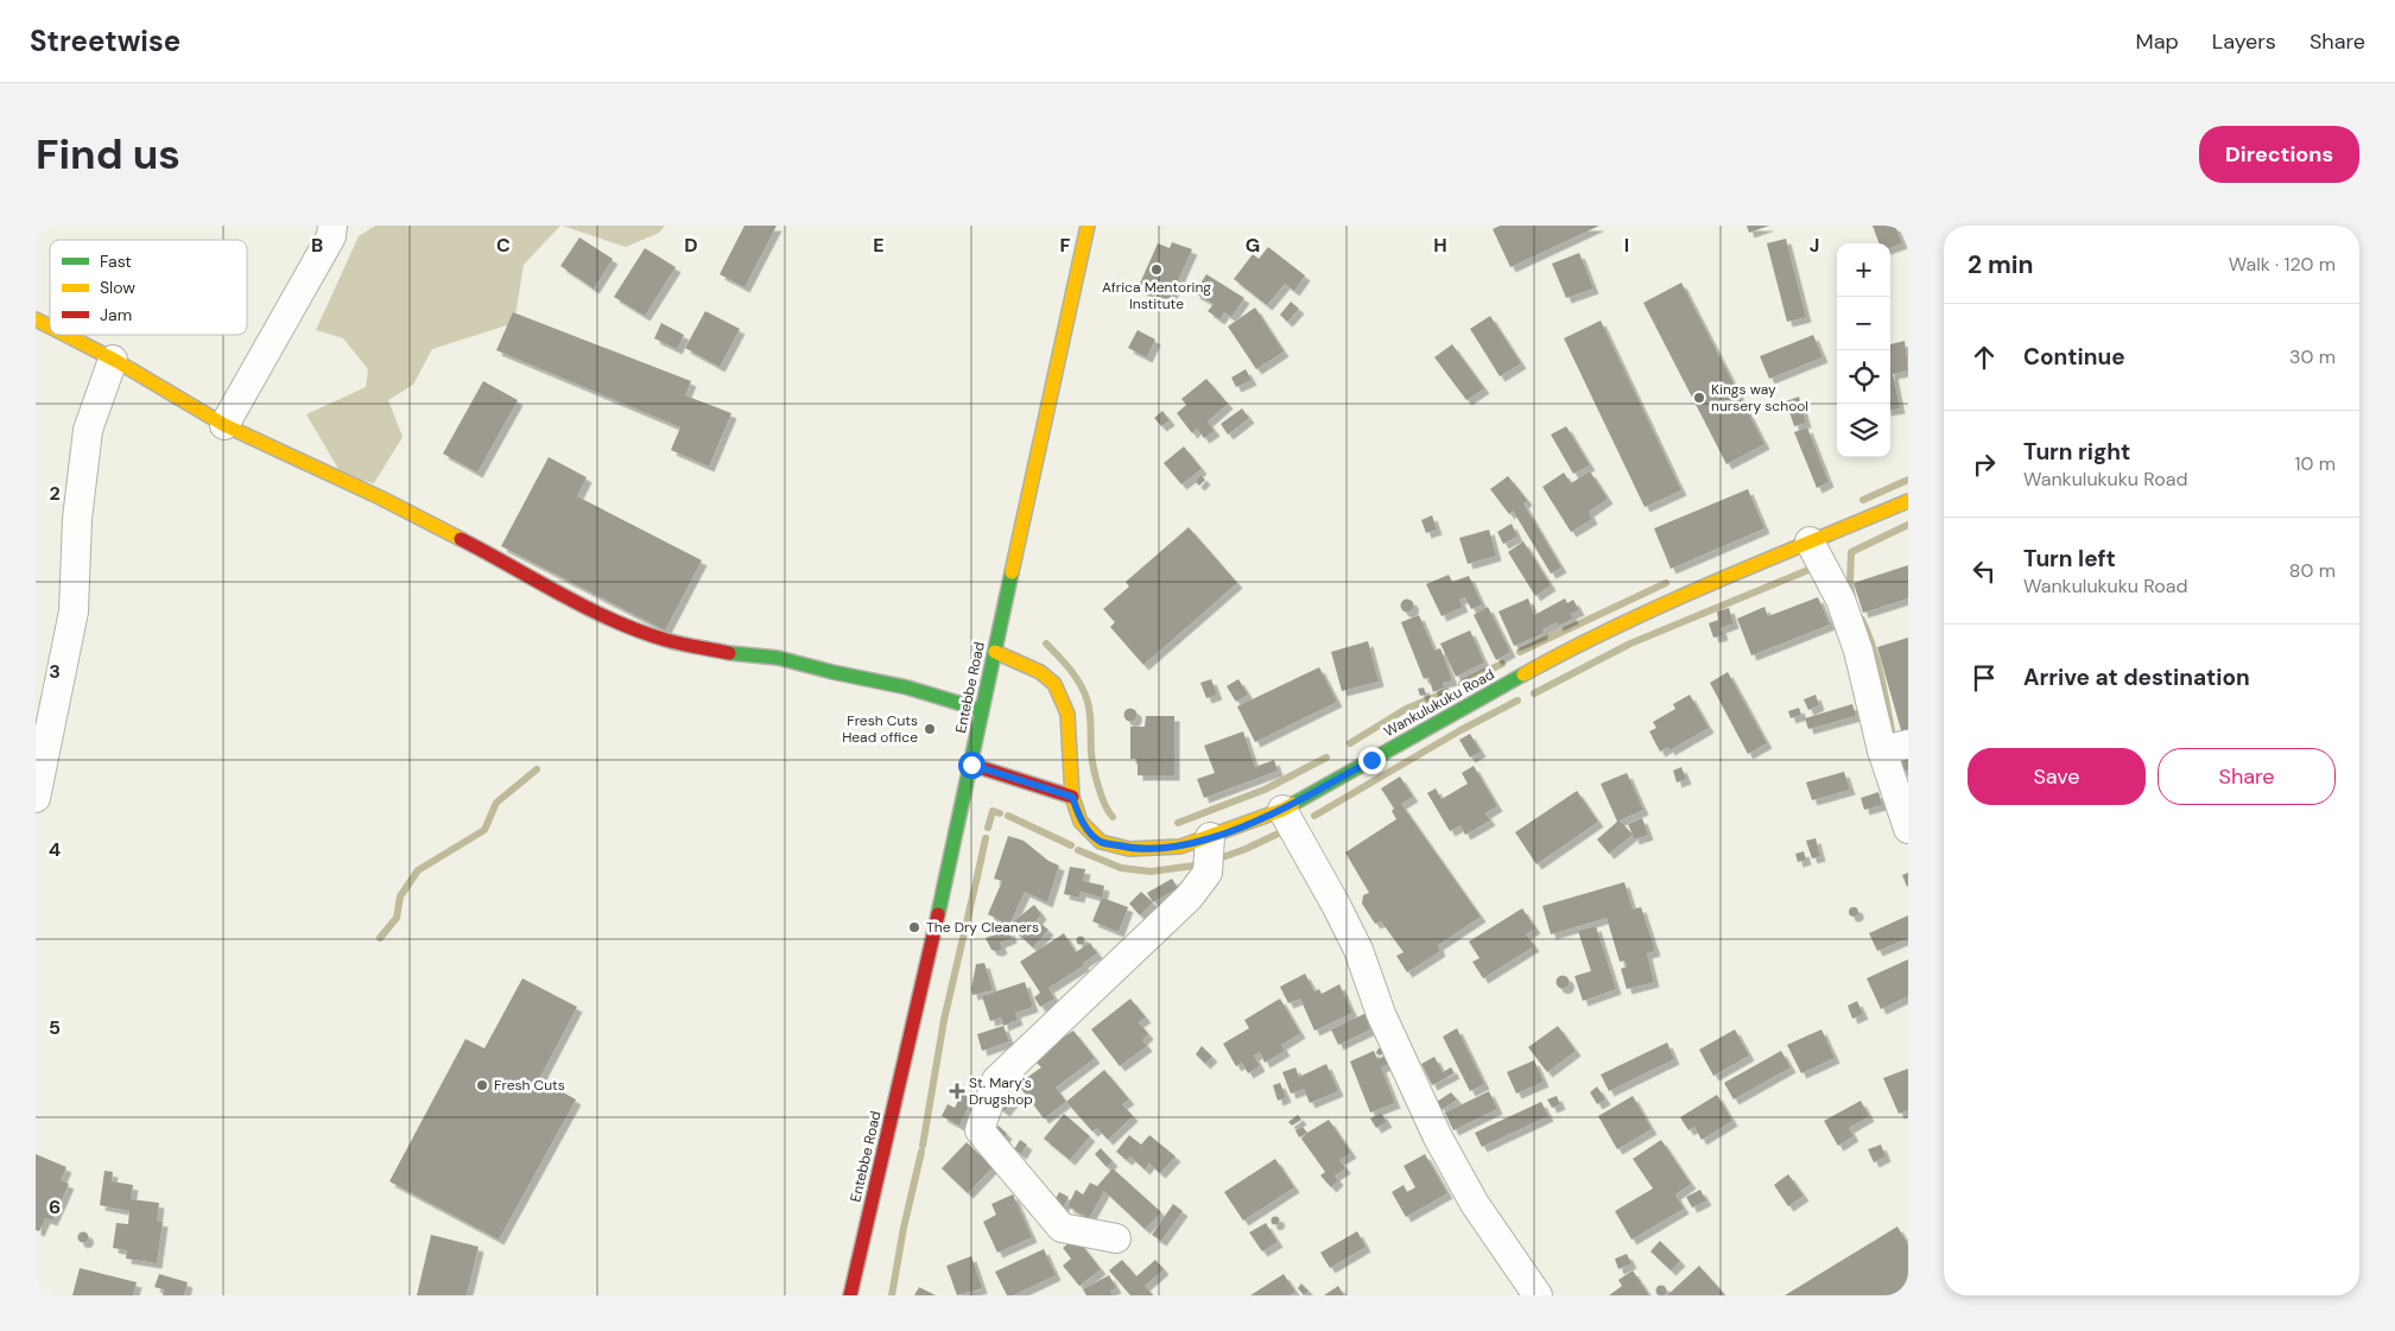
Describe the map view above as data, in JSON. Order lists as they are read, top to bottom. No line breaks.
{"streets":{"main road":["Entebbe Road","Wankulukuku Road"]},"crossings":[["Entebbe Road","Wankulukuku Road"]],"places":{"other":["Africa Mentoring Institute","Kings way nursery school","Fresh Cuts Head office","The Dry Cleaners","Fresh Cuts"],"health":["St. Mary's Drugshop"]},"legend":["Fast","Slow","Jam"],"page":{"header":"Streetwise","nav":["Map","Layers","Share"],"buttons":["Directions",["Save","Share"]],"title":"Find us","heading":["2 min","Walk · 120 m"],"map_buttons":["+","−"],"list":[["Continue","30 m"],["Turn right","Wankulukuku Road","10 m"],["Turn left","Wankulukuku Road","80 m"],"Arrive at destination"]},"grid":{"columns":["B","C","D","E","F","G","H","I","J"],"rows":["2","3","4","5","6"]}}
